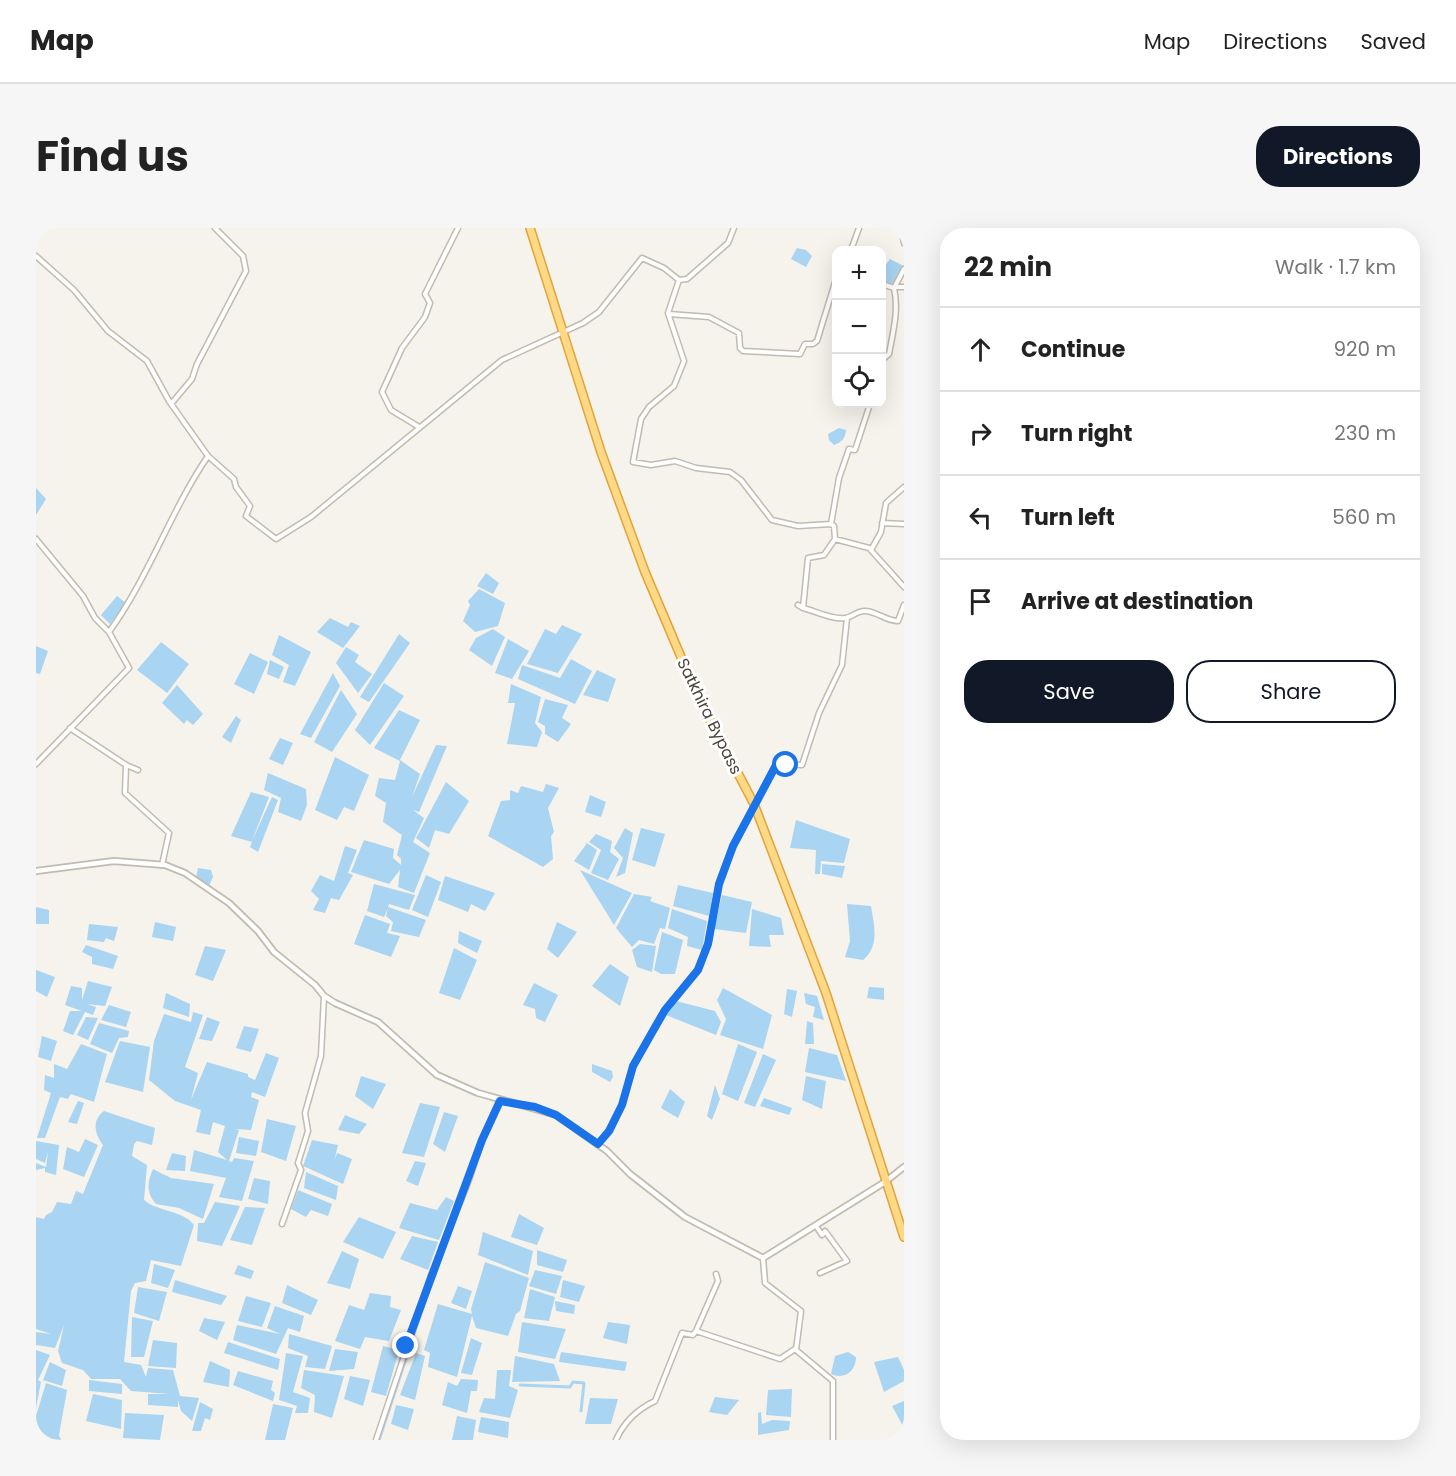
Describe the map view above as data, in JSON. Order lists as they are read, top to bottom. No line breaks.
{"streets":{"highway":["Satkhira Bypass"]},"page":{"header":"Map","nav":["Map","Directions","Saved"],"title":"Find us","buttons":["Directions",["Save","Share"]],"heading":["22 min","Walk · 1.7 km"],"map_buttons":["+","−"],"list":[["Continue","920 m"],["Turn right","230 m"],["Turn left","560 m"],"Arrive at destination"]}}
